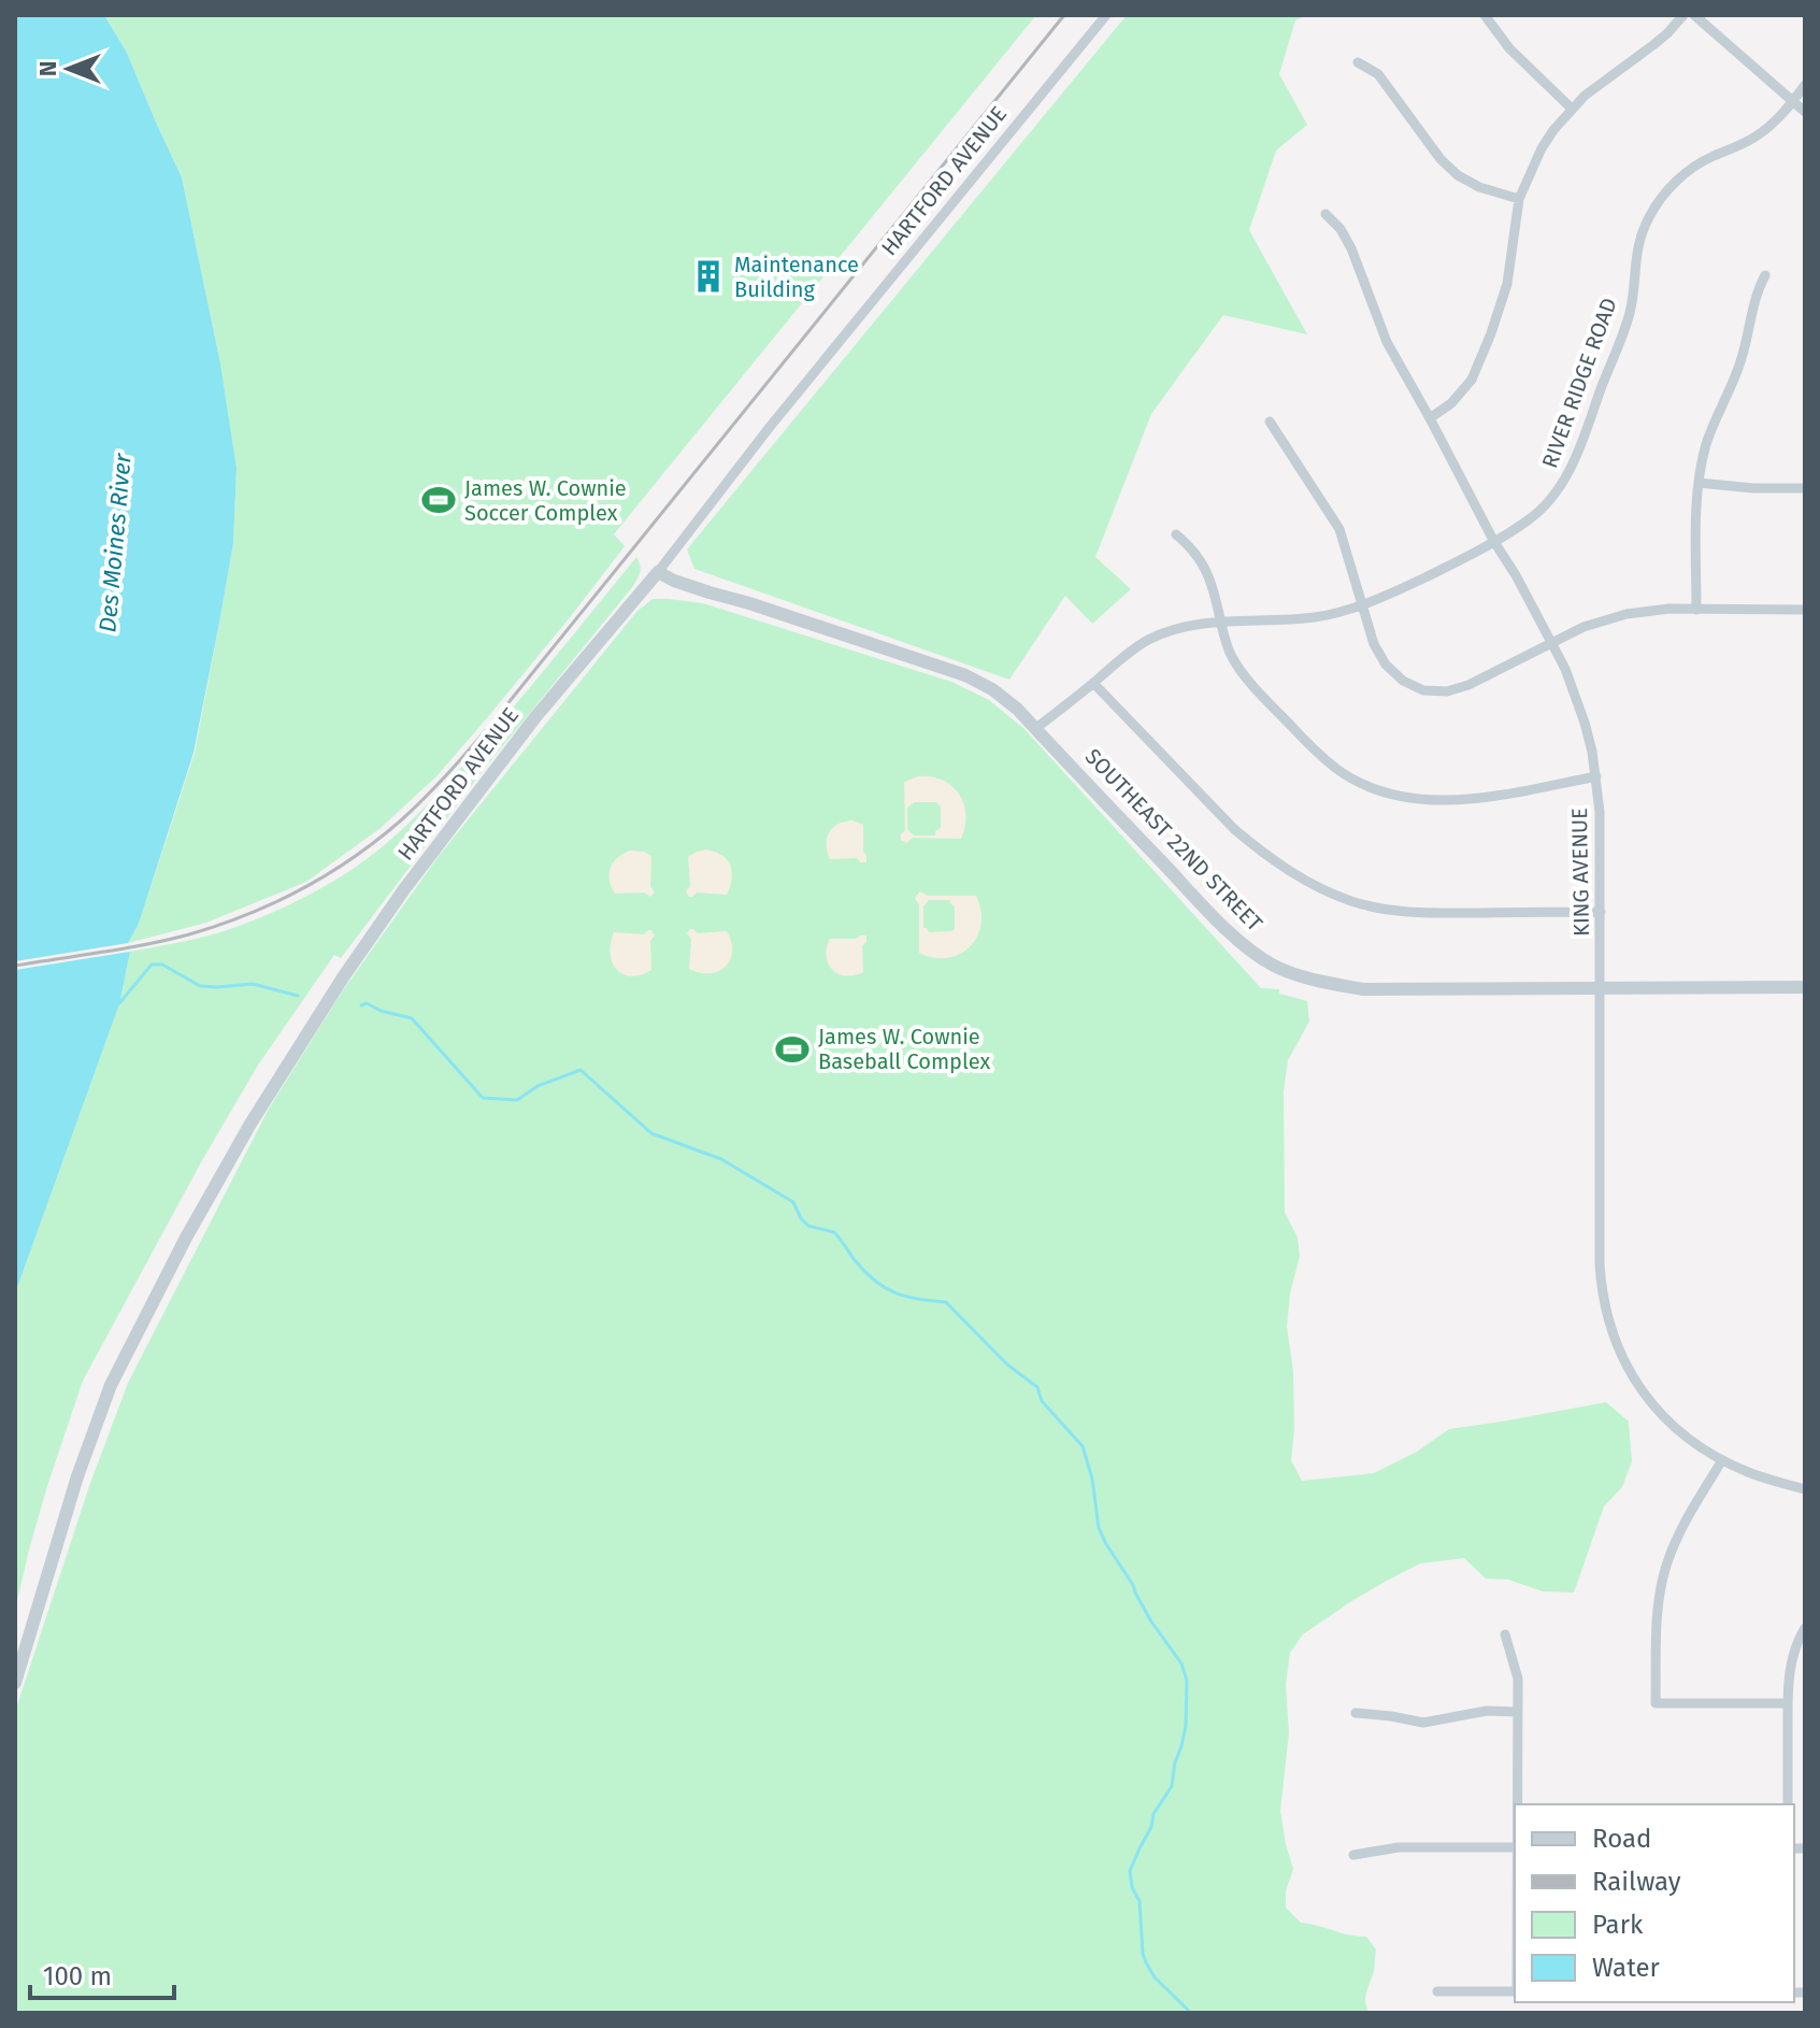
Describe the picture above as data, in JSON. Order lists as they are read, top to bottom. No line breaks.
{"streets":{"street":["HARTFORD AVENUE","RIVER RIDGE ROAD","SOUTHEAST 22ND STREET","KING AVENUE"]},"crossings":[["HARTFORD AVENUE","SOUTHEAST 22ND STREET"],["RIVER RIDGE ROAD","SOUTHEAST 22ND STREET"],["RIVER RIDGE ROAD","KING AVENUE"],["SOUTHEAST 22ND STREET","KING AVENUE"]],"water":["Des Moines River"],"places":{"building":["Maintenance Building"],"sports":["James W. Cownie Soccer Complex","James W. Cownie Baseball Complex"]},"legend":["Road","Railway","Park","Water"],"scale_bar":"100 m","north":"left"}
